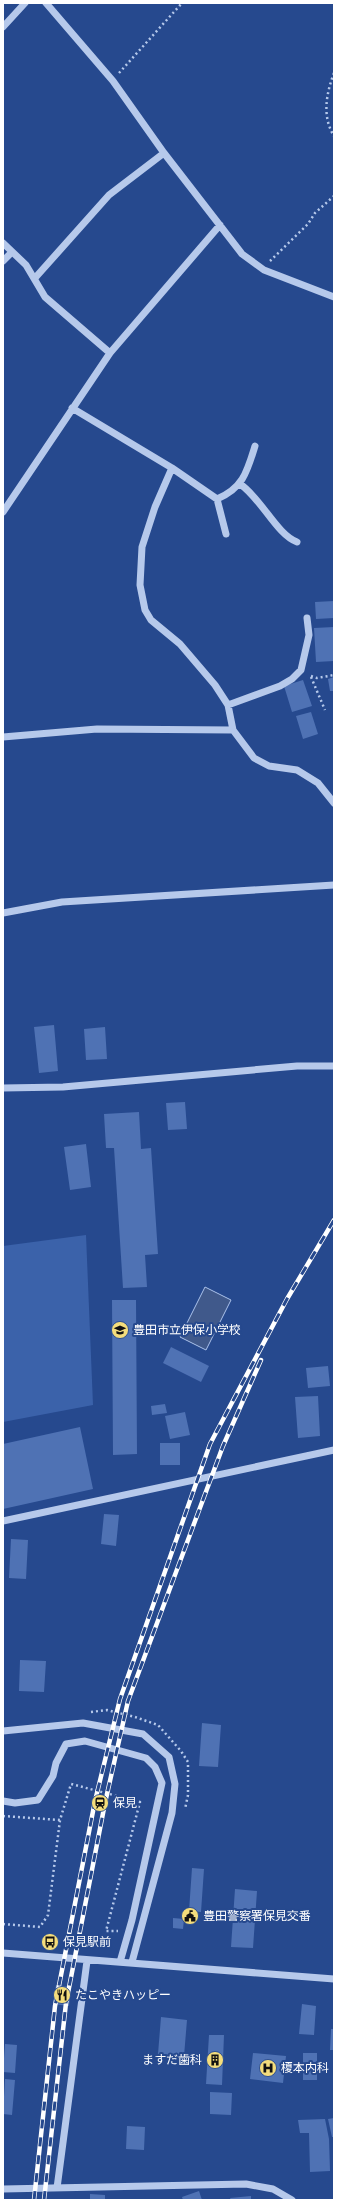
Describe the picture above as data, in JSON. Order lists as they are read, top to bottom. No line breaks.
{"places":{"school or university":["豊田市立伊保小学校"],"station":["保見"],"public building":["豊田警察署保見交番"],"bus stop":["保見駅前"],"restaurant":["たこやきハッピー"],"building":["ますだ歯科"],"hospital":["榎本内科"]}}
